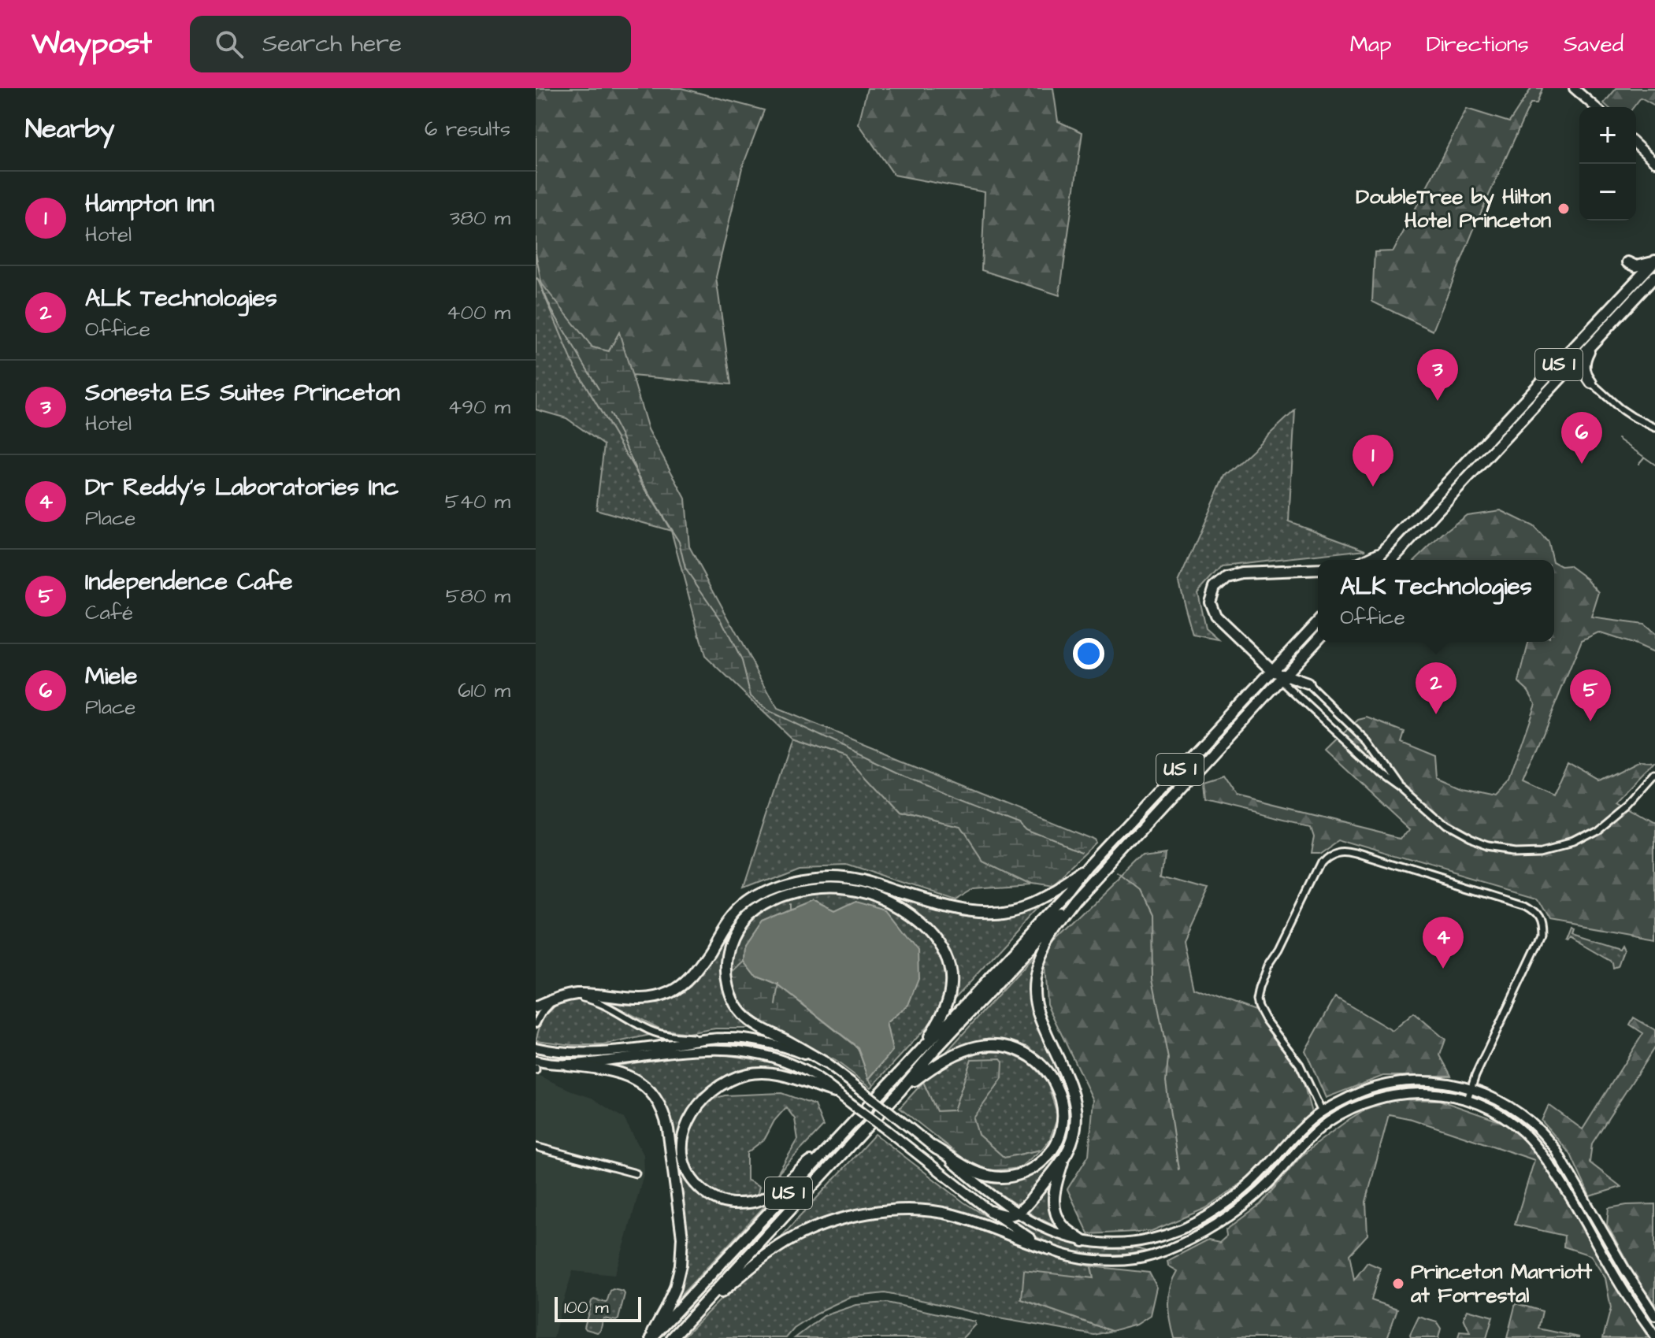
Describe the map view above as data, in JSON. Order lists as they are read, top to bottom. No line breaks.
{"streets":{"highway":["US 1"]},"places":["DoubleTree by Hilton Hotel Princeton","Princeton Marriott at Forrestal"],"scale_bar":"100 m","page":{"header":"Waypost","search":"Search here","nav":["Map","Directions","Saved"],"heading":["Nearby","6 results"],"map_buttons":["+","−"],"list":[{"mark":"1","name":"Hampton Inn","note":"Hotel","value":"380 m"},{"mark":"2","name":"ALK Technologies","note":"Office","value":"400 m"},{"mark":"3","name":"Sonesta ES Suites Princeton","note":"Hotel","value":"490 m"},{"mark":"4","name":"Dr Reddy's Laboratories Inc","note":"Place","value":"540 m"},{"mark":"5","name":"Independence Cafe","note":"Café","value":"580 m"},{"mark":"6","name":"Miele","note":"Place","value":"610 m"}],"pins":["3","6","1","2","5","4"],"popup":["ALK Technologies","Office"],"scale":"100 m"}}
